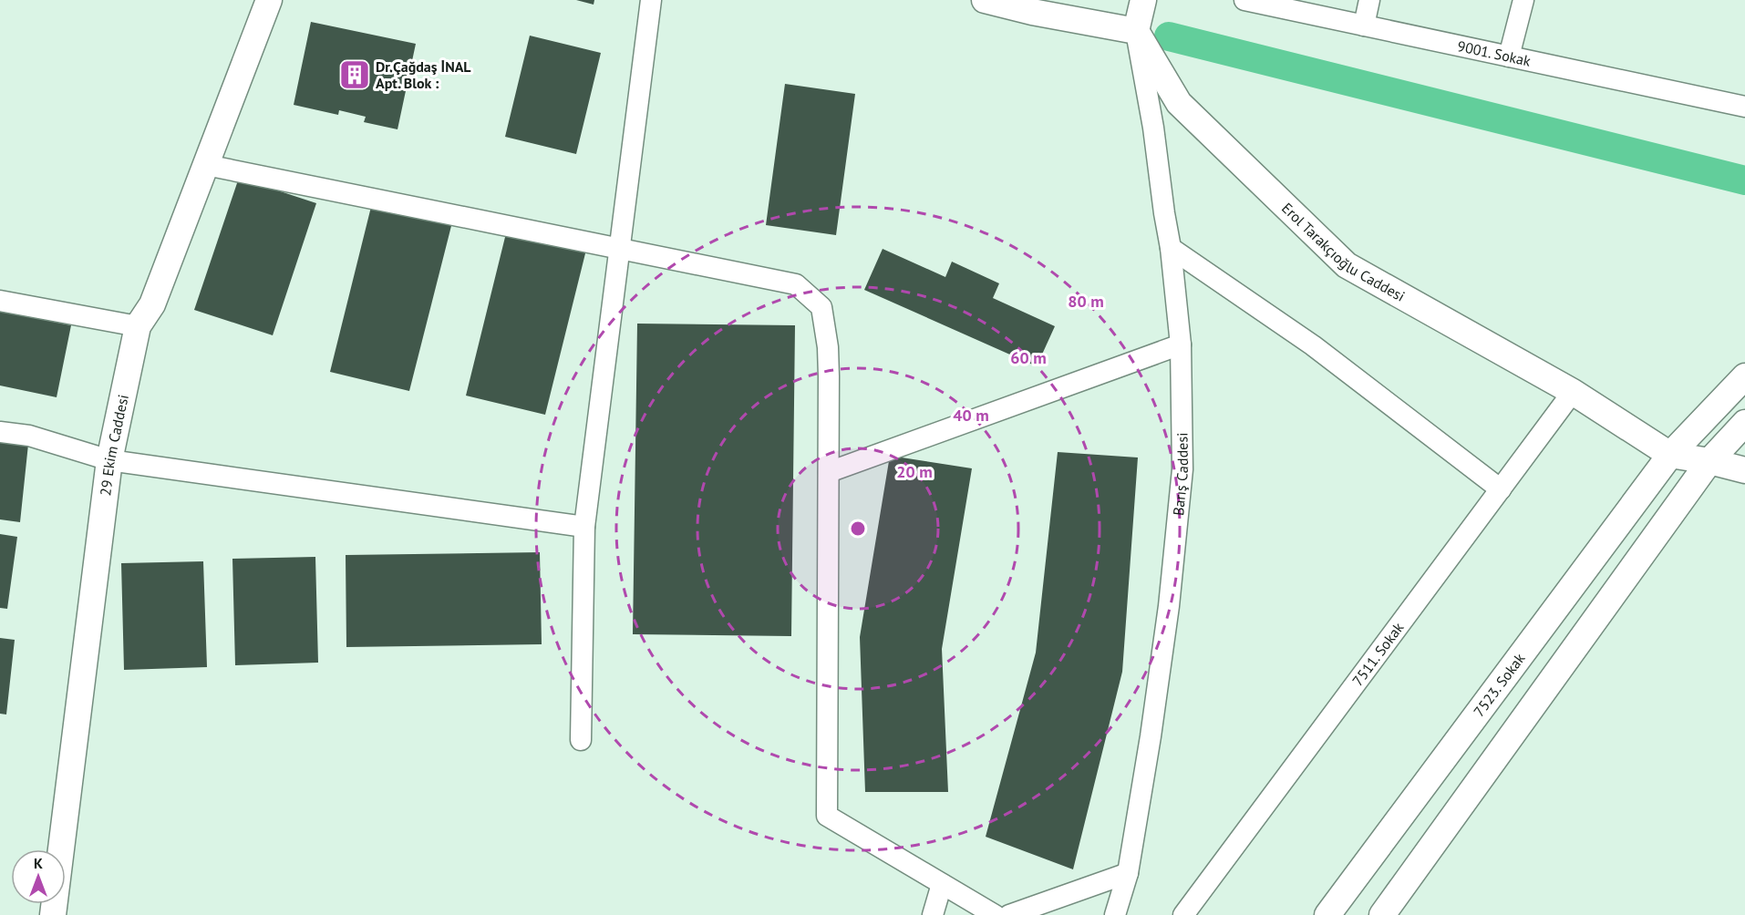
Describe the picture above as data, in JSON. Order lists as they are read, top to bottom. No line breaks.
{"streets":{"street":["9001. Sokak","Erol Tarakçıoğlu Caddesi","29 Ekim Caddesi","Barış Caddesi","7511. Sokak","7523. Sokak"]},"crossings":[["Erol Tarakçıoğlu Caddesi","Barış Caddesi"],["Erol Tarakçıoğlu Caddesi","7511. Sokak"],["Erol Tarakçıoğlu Caddesi","7523. Sokak"]],"places":{"building":["Dr.Çağdaş İNAL Apt. Blok :"]},"north":"top","rings":["80 m","60 m","40 m","20 m"]}
